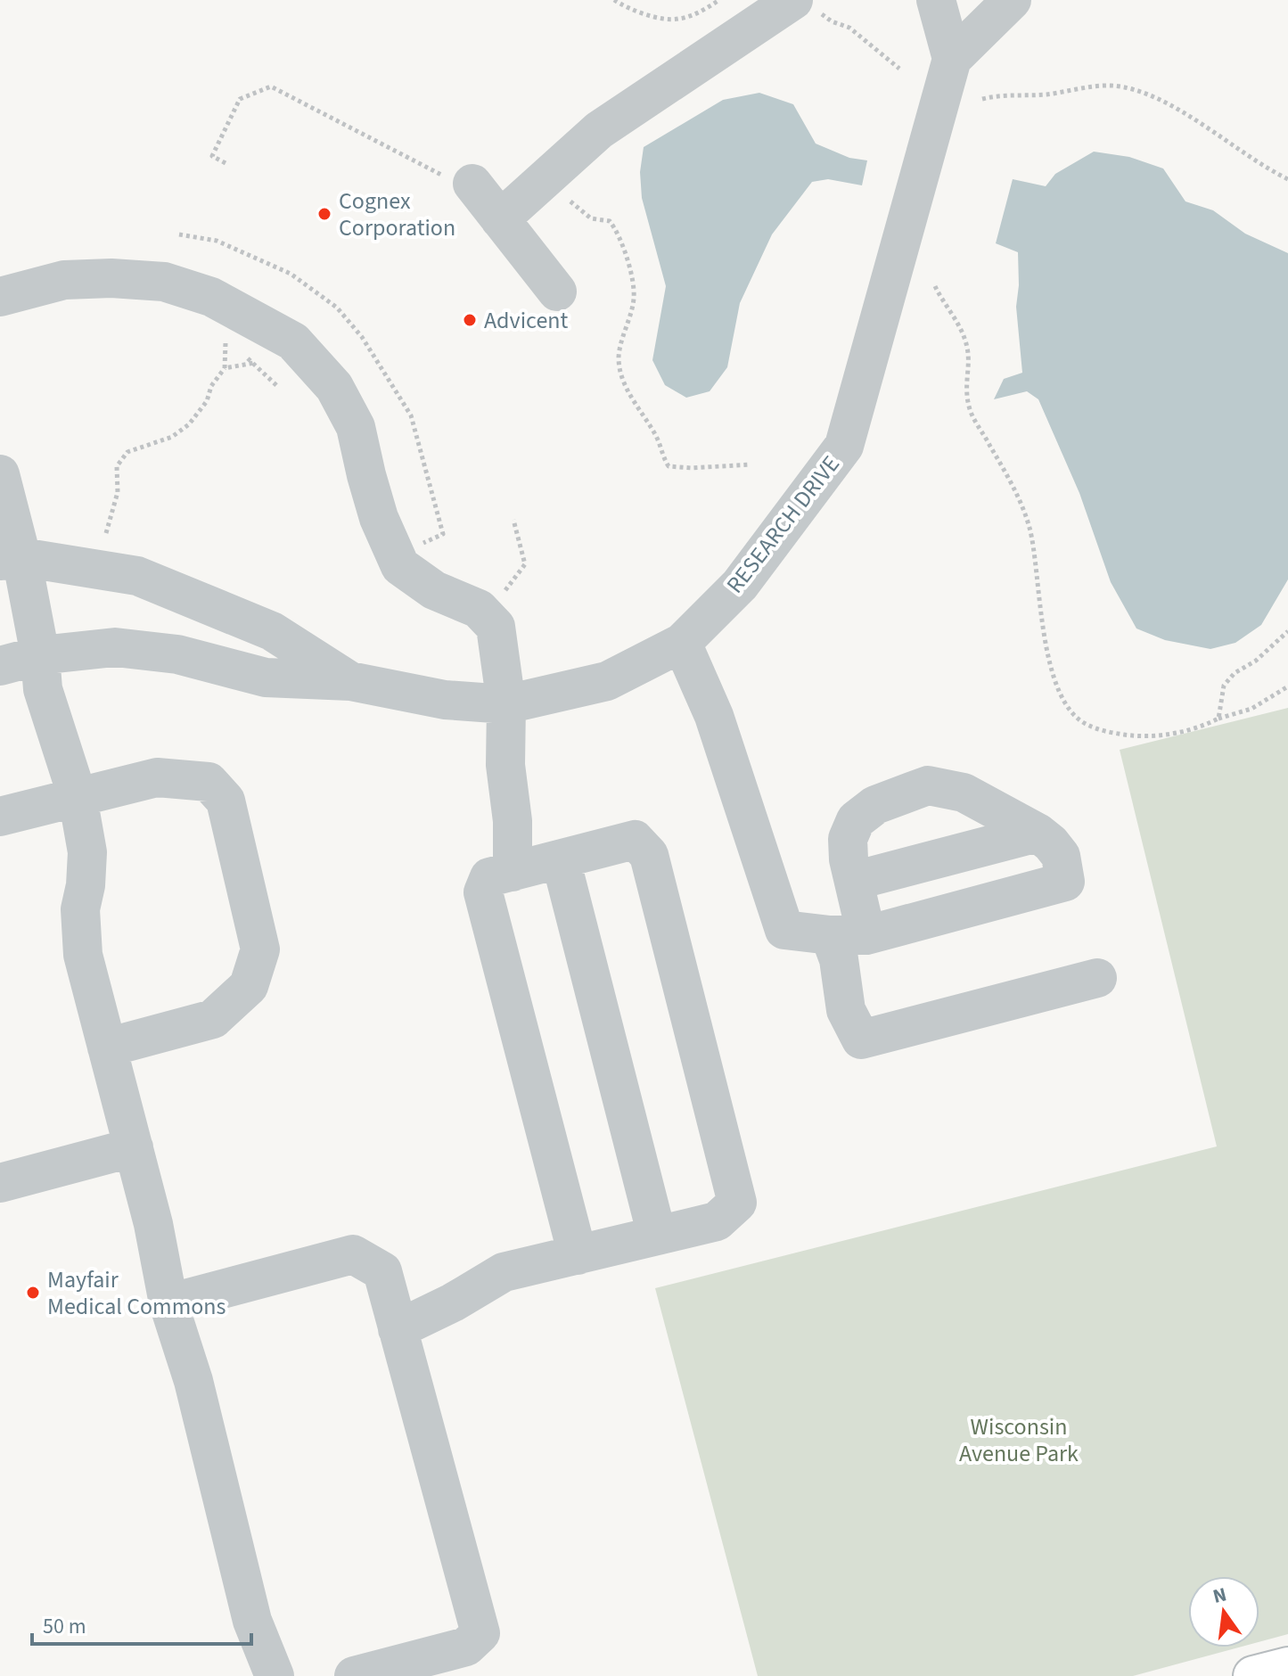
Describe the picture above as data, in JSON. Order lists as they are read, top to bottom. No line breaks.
{"streets":{"street":["RESEARCH DRIVE"]},"parks":["Wisconsin Avenue Park"],"places":["Cognex Corporation","Advicent","Mayfair Medical Commons"],"scale_bar":"50 m","north":"top"}
